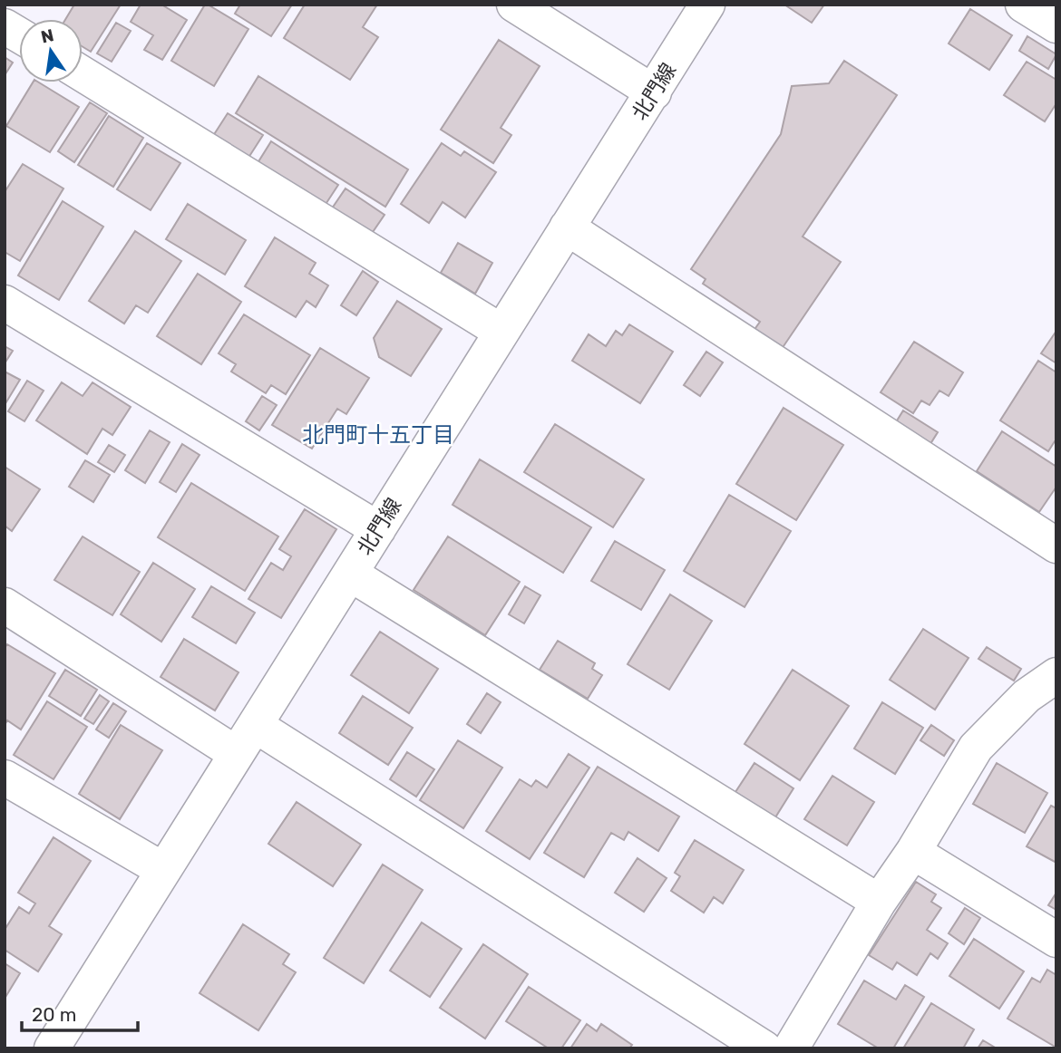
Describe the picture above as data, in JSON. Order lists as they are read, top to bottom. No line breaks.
{"streets":{"street":["北門線"]},"districts":["北門町十五丁目"],"scale_bar":"20 m","north":"top"}
